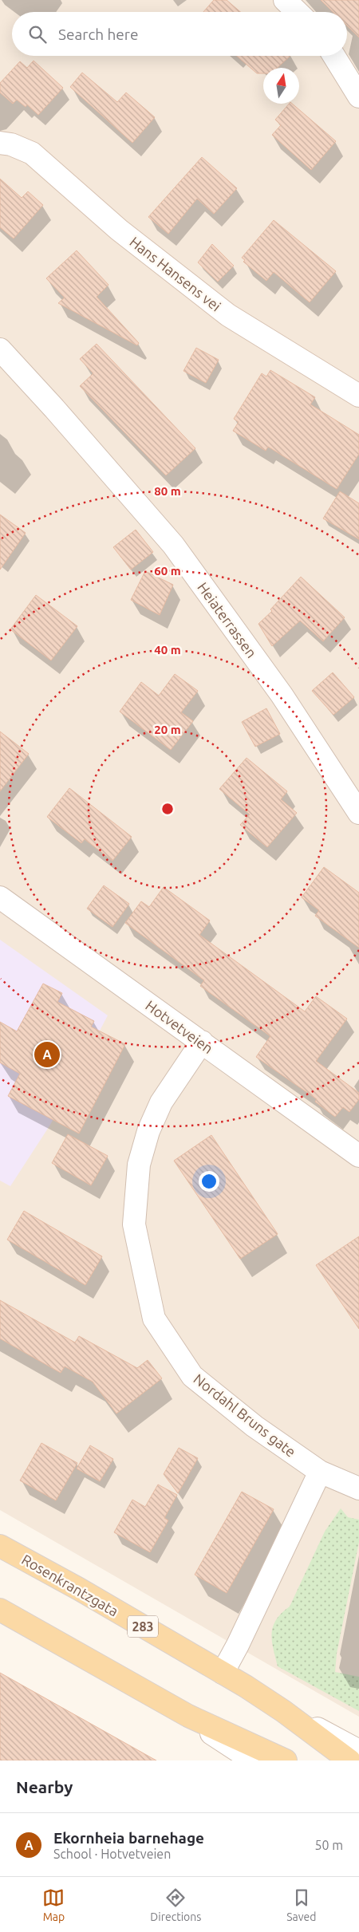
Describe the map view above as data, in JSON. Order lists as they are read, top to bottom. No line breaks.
{"streets":{"main road":["Rosenkrantzgata","283"],"street":["Hans Hansens vei","Heiaterrassen","Hotvetveien","Nordahl Bruns gate"]},"crossings":[["Hotvetveien","Nordahl Bruns gate"]],"north":"top","page":{"search":"Search here","pins":"A","heading":"Nearby","list":[{"mark":"A","name":"Ekornheia barnehage","note":"School · Hotvetveien","value":"50 m"}],"nav":["Map","Directions","Saved"]},"rings":["80 m","60 m","40 m","20 m"]}
